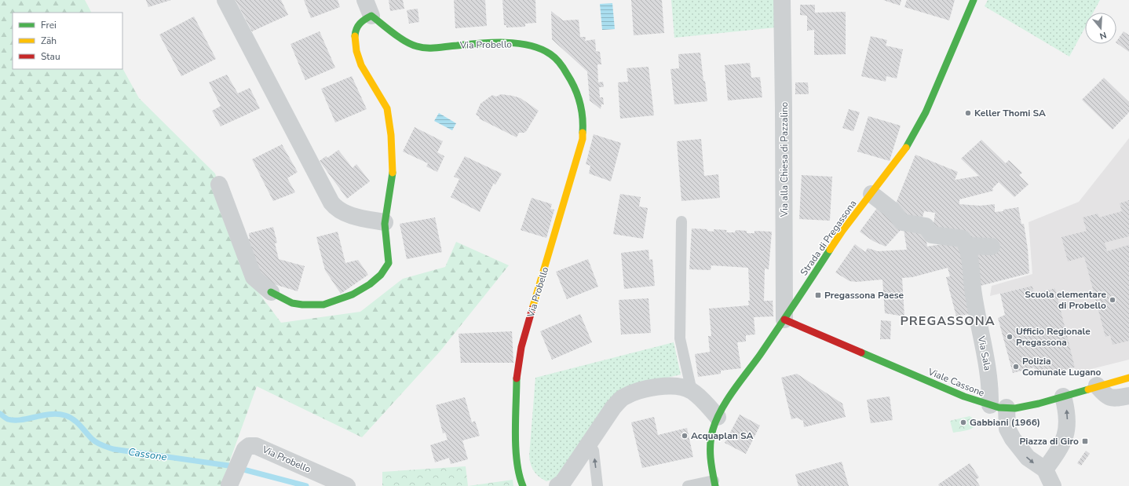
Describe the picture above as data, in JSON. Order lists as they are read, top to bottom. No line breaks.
{"streets":{"street":["Via Probello","Via alla Chiesa di Pazzalino","Strada di Pregassona","Via Sala","Viale Cassone"]},"crossings":[["Via alla Chiesa di Pazzalino","Strada di Pregassona"],["Via alla Chiesa di Pazzalino","Viale Cassone"],["Strada di Pregassona","Viale Cassone"],["Via Sala","Viale Cassone"]],"districts":["PREGASSONA"],"water":["Cassone"],"places":{"other":["Keller Thomi SA","Scuola elementare di Probello","Ufficio Regionale Pregassona","Polizia Comunale Lugano","Gabbiani (1966)","Acquaplan SA"],"transit":["Pregassona Paese","Piazza di Giro"]},"legend":["Frei","Zäh","Stau"],"north":"bottom"}
